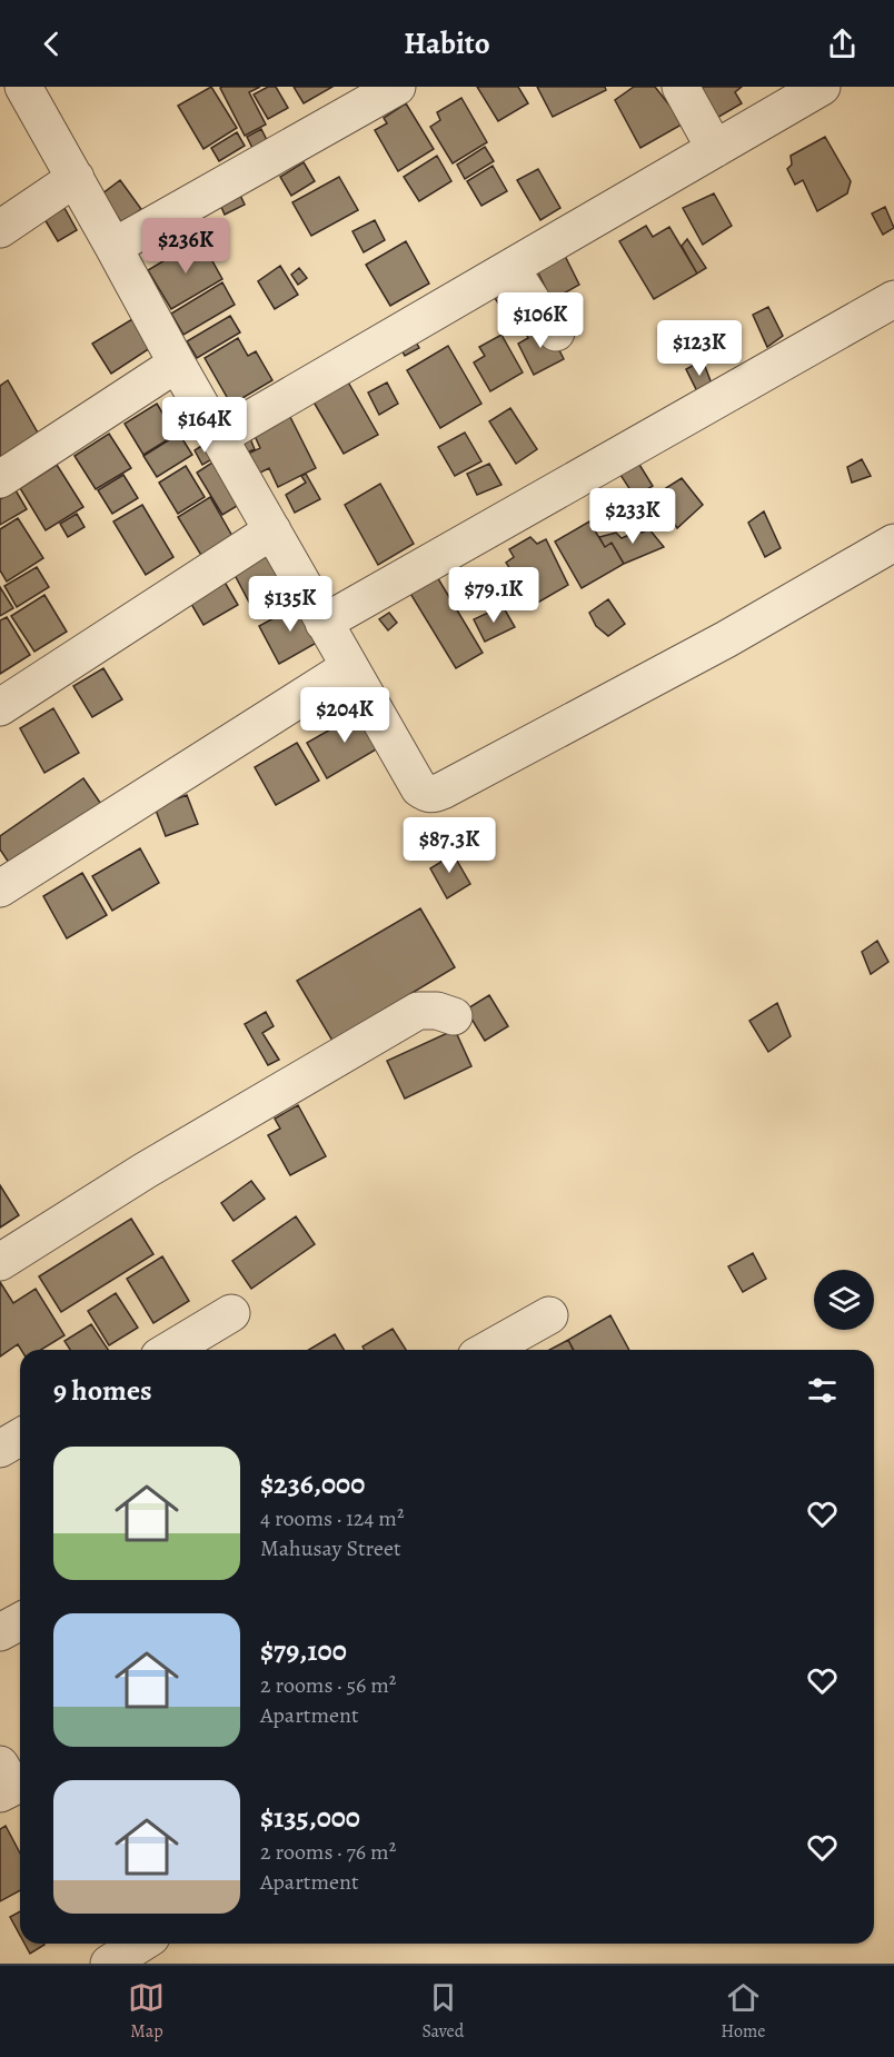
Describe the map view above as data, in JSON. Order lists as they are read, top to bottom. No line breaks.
{"page":{"header":"Habito","price":["$236K","$106K","$123K","$164K","$233K","$79.1K","$135K","$204K","$87.3K"],"heading":"9 homes","list":[{"name":"$236,000","note":"4 rooms · 124 m² · Mahusay Street"},{"name":"$79,100","note":"2 rooms · 56 m² · Apartment"},{"name":"$135,000","note":"2 rooms · 76 m² · Apartment"}],"tabs":["Map","Saved","Home"]}}
